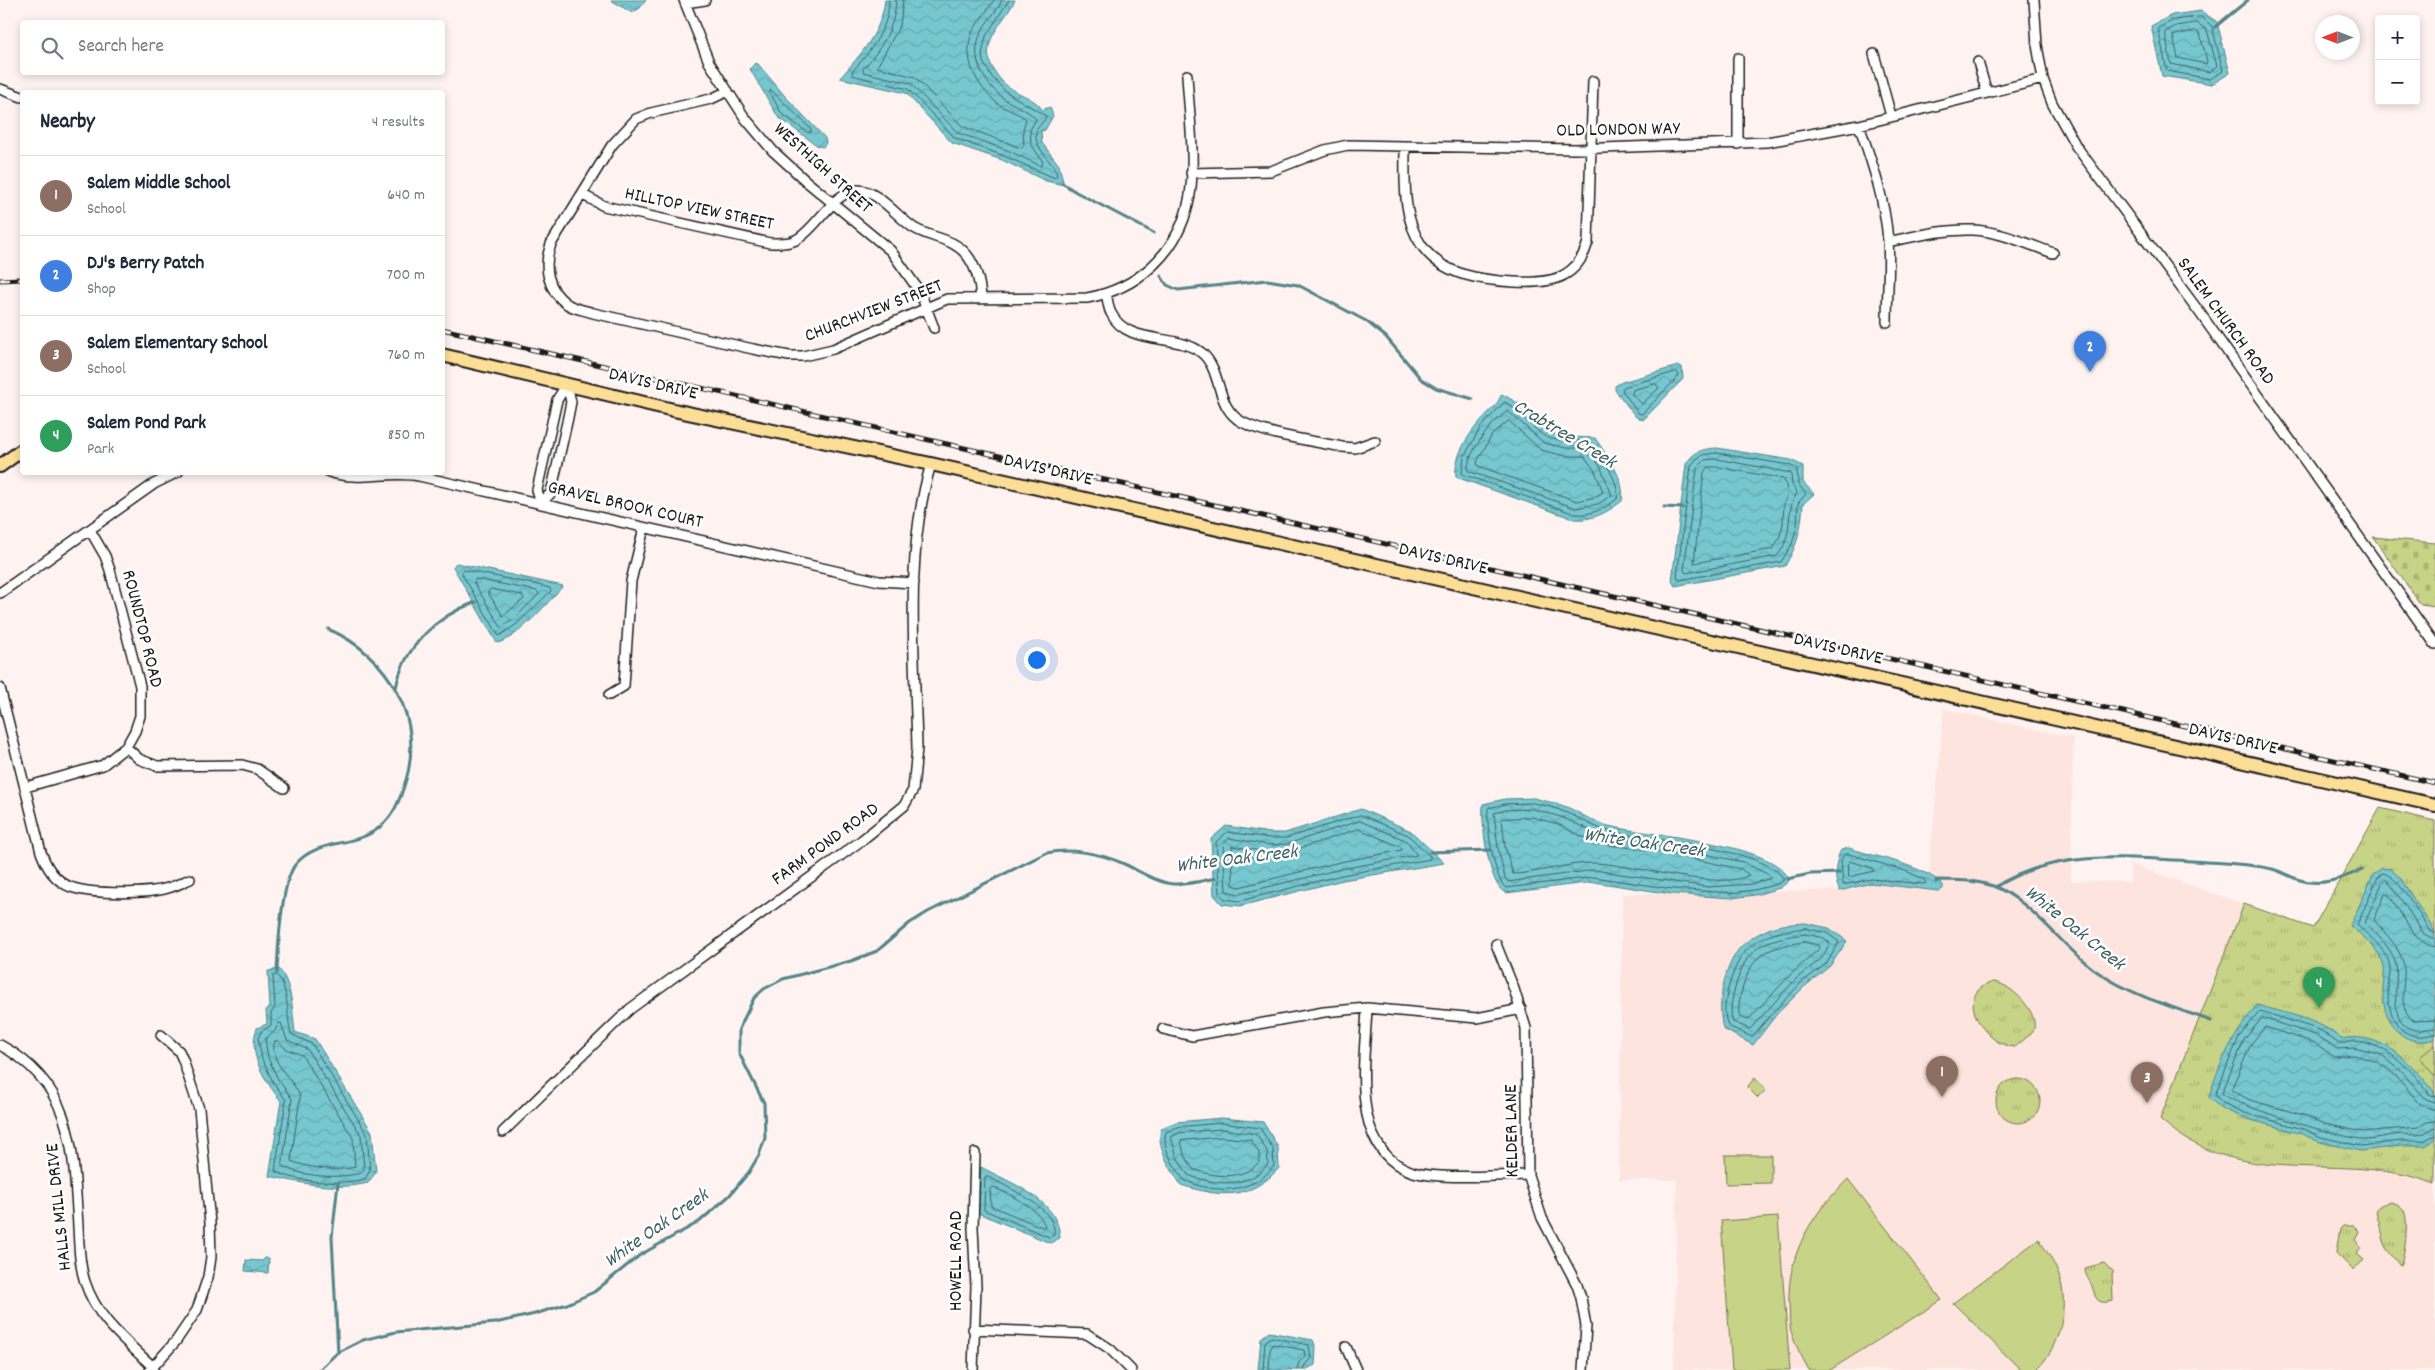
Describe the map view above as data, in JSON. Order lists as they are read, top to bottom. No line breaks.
{"streets":{"main road":["DAVIS DRIVE"],"street":["OLD LONDON WAY","WESTHIGH STREET","HILLTOP VIEW STREET","CHURCHVIEW STREET","SALEM CHURCH ROAD","GRAVEL BROOK COURT","ROUNDTOP ROAD","FARM POND ROAD","KELDER LANE","HALLS MILL DRIVE","HOWELL ROAD"]},"crossings":[["OLD LONDON WAY","CHURCHVIEW STREET"],["OLD LONDON WAY","SALEM CHURCH ROAD"],["WESTHIGH STREET","HILLTOP VIEW STREET"],["WESTHIGH STREET","CHURCHVIEW STREET"],["HILLTOP VIEW STREET","CHURCHVIEW STREET"],["DAVIS DRIVE","FARM POND ROAD"],["GRAVEL BROOK COURT","FARM POND ROAD"]],"water":["Crabtree Creek","White Oak Creek"],"north":"left","page":{"map_buttons":["+","−"],"search":"Search here","heading":["Nearby","4 results"],"list":[{"mark":"1","name":"Salem Middle School","note":"School","value":"640 m"},{"mark":"2","name":"DJ's Berry Patch","note":"Shop","value":"700 m"},{"mark":"3","name":"Salem Elementary School","note":"School","value":"760 m"},{"mark":"4","name":"Salem Pond Park","note":"Park","value":"850 m"}],"pins":["2","4","1","3"]}}
